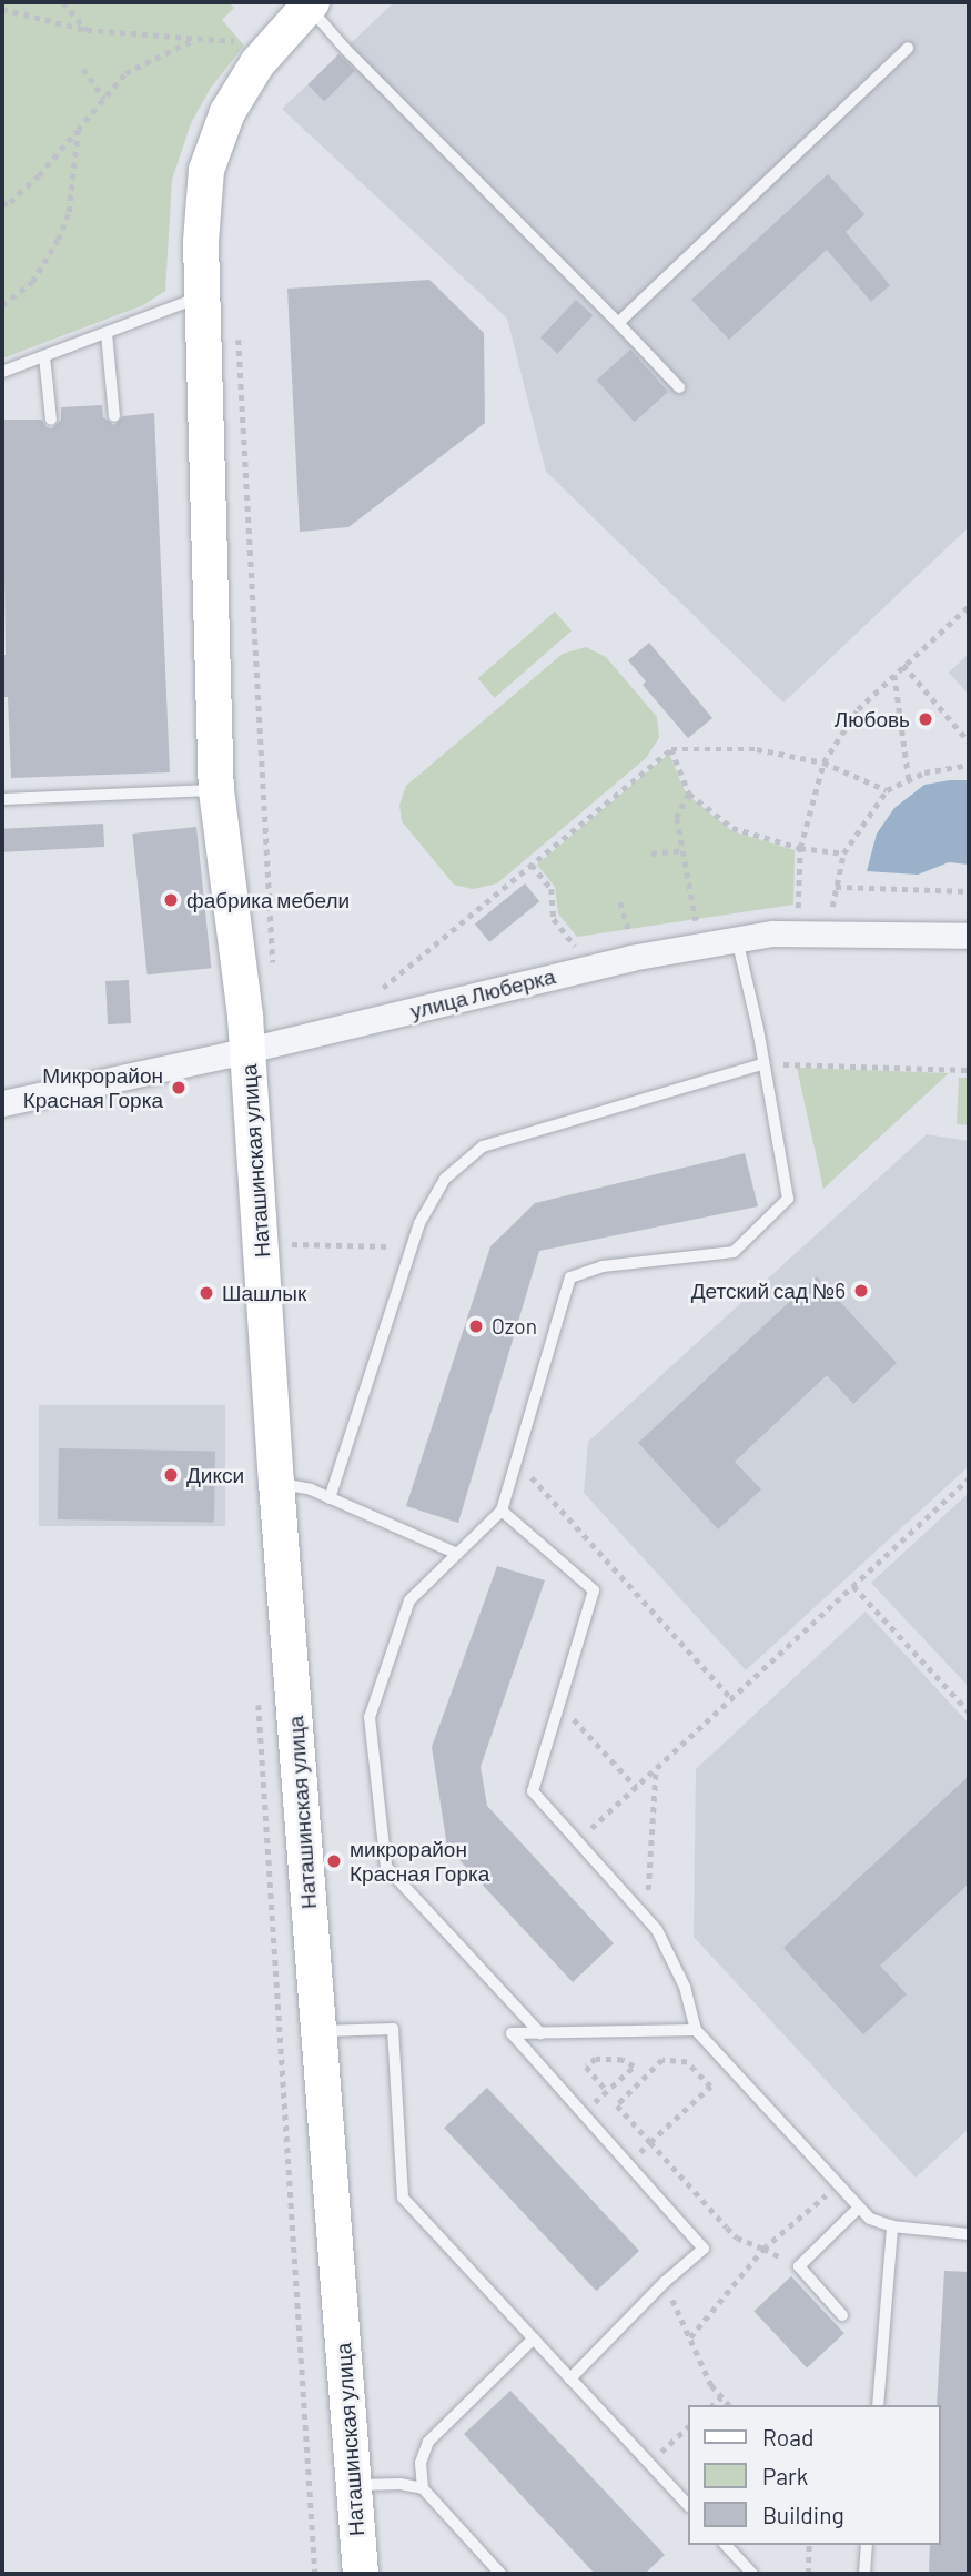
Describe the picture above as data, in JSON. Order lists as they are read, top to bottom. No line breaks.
{"streets":{"street":["улица Люберка","Наташинская улица"]},"crossings":[["улица Люберка","Наташинская улица"]],"places":["Любовь","фабрика мебели","Микрорайон Красная Горка","Детский сад №6","Шашлык","Ozon","Дикси","микрорайон Красная Горка"],"legend":["Road","Park","Building"]}
